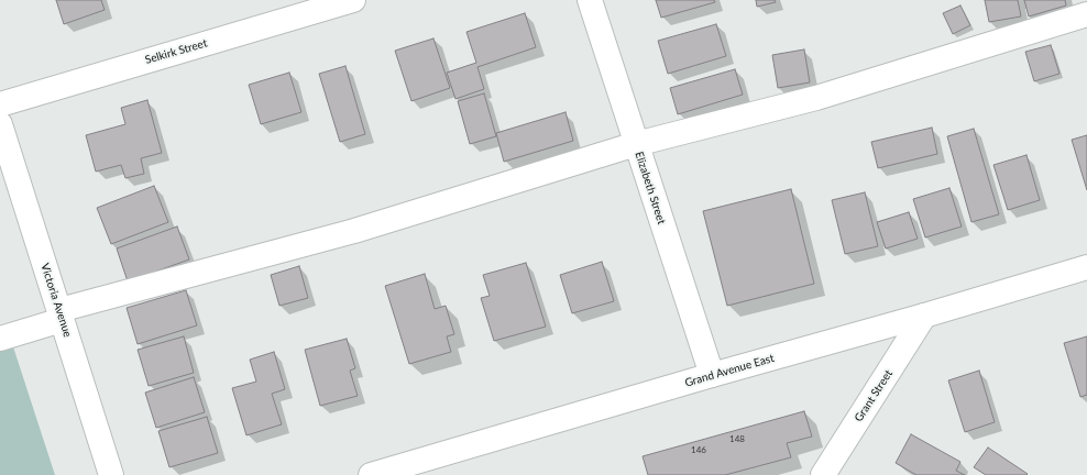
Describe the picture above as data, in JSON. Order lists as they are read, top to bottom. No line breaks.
{"streets":{"street":["Selkirk Street","Elizabeth Street","Victoria Avenue","Grand Avenue East","Grant Street"]},"crossings":[["Elizabeth Street","Grand Avenue East"],["Grand Avenue East","Grant Street"]],"house_numbers":["148","146"]}
